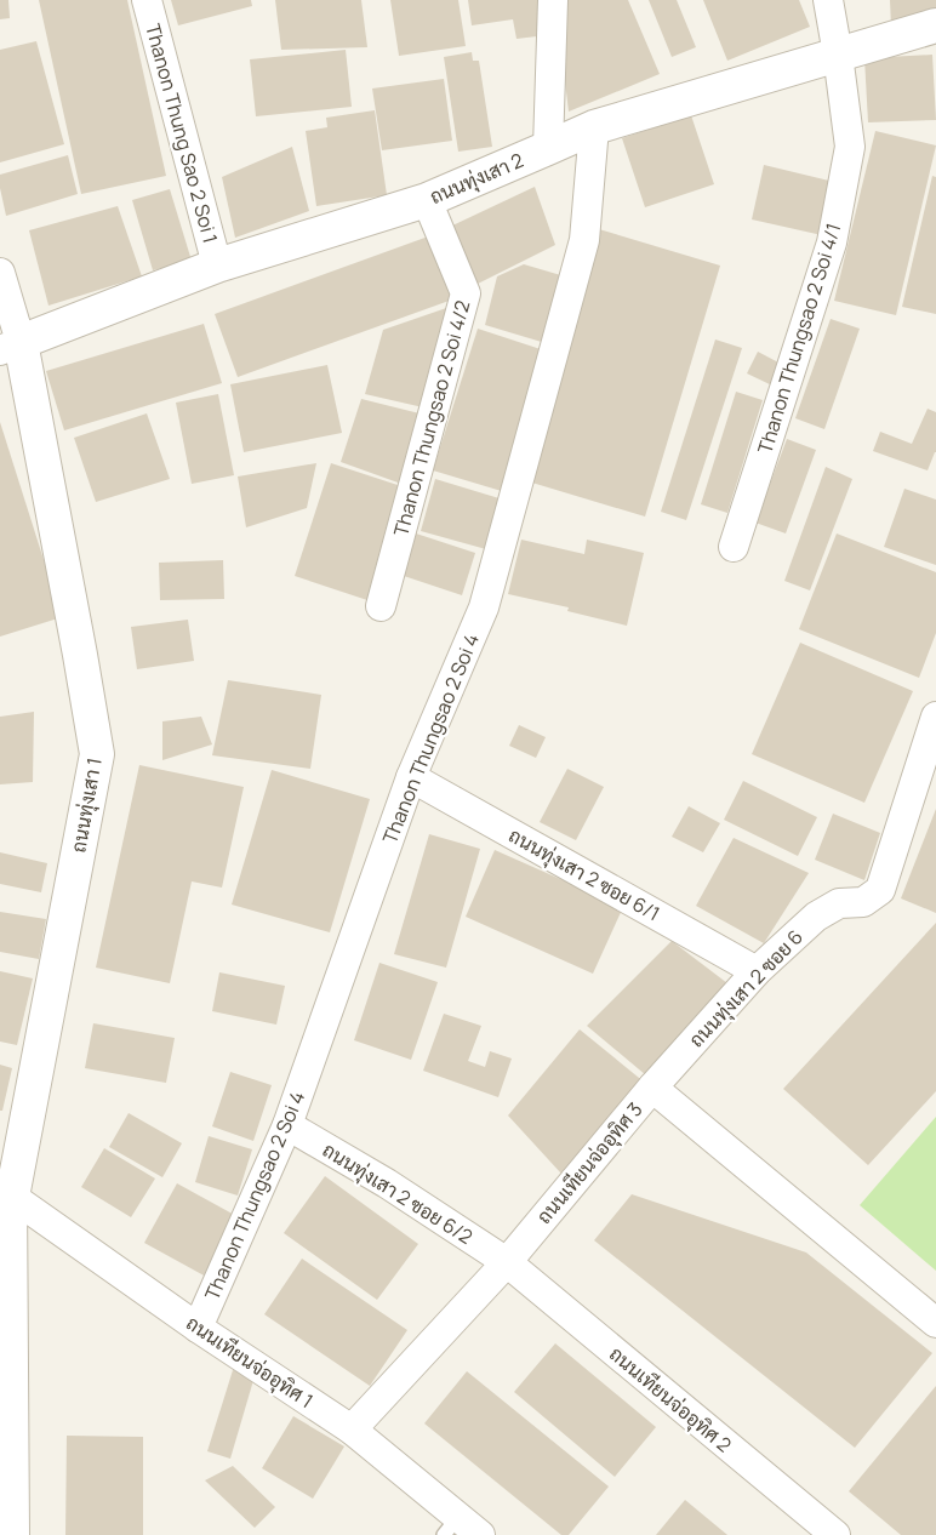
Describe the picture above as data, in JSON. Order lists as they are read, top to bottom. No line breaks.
{"streets":{"street":["Thanon Thung Sao 2 Soi 1","ถนนทุ่งเสา 2","Thanon Thungsao 2 Soi 4/1","Thanon Thungsao 2 Soi 4/2","Thanon Thungsao 2 Soi 4","ถนนทุ่งเสา 1","ถนนทุ่งเสา 2 ซอย 6/1","ถนนทุ่งเสา 2 ซอย 6","ถนนเทียนจ่ออุทิศ 3","ถนนทุ่งเสา 2 ซอย 6/2","ถนนเทียนจ่ออุทิศ 1","ถนนเทียนจ่ออุทิศ 2"]},"crossings":[["Thanon Thung Sao 2 Soi 1","ถนนทุ่งเสา 2"],["ถนนทุ่งเสา 2","Thanon Thungsao 2 Soi 4/1"],["ถนนทุ่งเสา 2","Thanon Thungsao 2 Soi 4/2"],["ถนนทุ่งเสา 2","Thanon Thungsao 2 Soi 4"],["ถนนทุ่งเสา 2","ถนนทุ่งเสา 1"],["Thanon Thungsao 2 Soi 4","ถนนทุ่งเสา 2 ซอย 6/1"],["Thanon Thungsao 2 Soi 4","ถนนทุ่งเสา 2 ซอย 6/2"],["Thanon Thungsao 2 Soi 4","ถนนเทียนจ่ออุทิศ 1"],["ถนนทุ่งเสา 1","ถนนเทียนจ่ออุทิศ 1"],["ถนนทุ่งเสา 2 ซอย 6/1","ถนนทุ่งเสา 2 ซอย 6"],["ถนนทุ่งเสา 2 ซอย 6","ถนนเทียนจ่ออุทิศ 3"],["ถนนเทียนจ่ออุทิศ 3","ถนนทุ่งเสา 2 ซอย 6/2"],["ถนนเทียนจ่ออุทิศ 3","ถนนเทียนจ่ออุทิศ 1"],["ถนนเทียนจ่ออุทิศ 3","ถนนเทียนจ่ออุทิศ 2"],["ถนนทุ่งเสา 2 ซอย 6/2","ถนนเทียนจ่ออุทิศ 2"]]}
